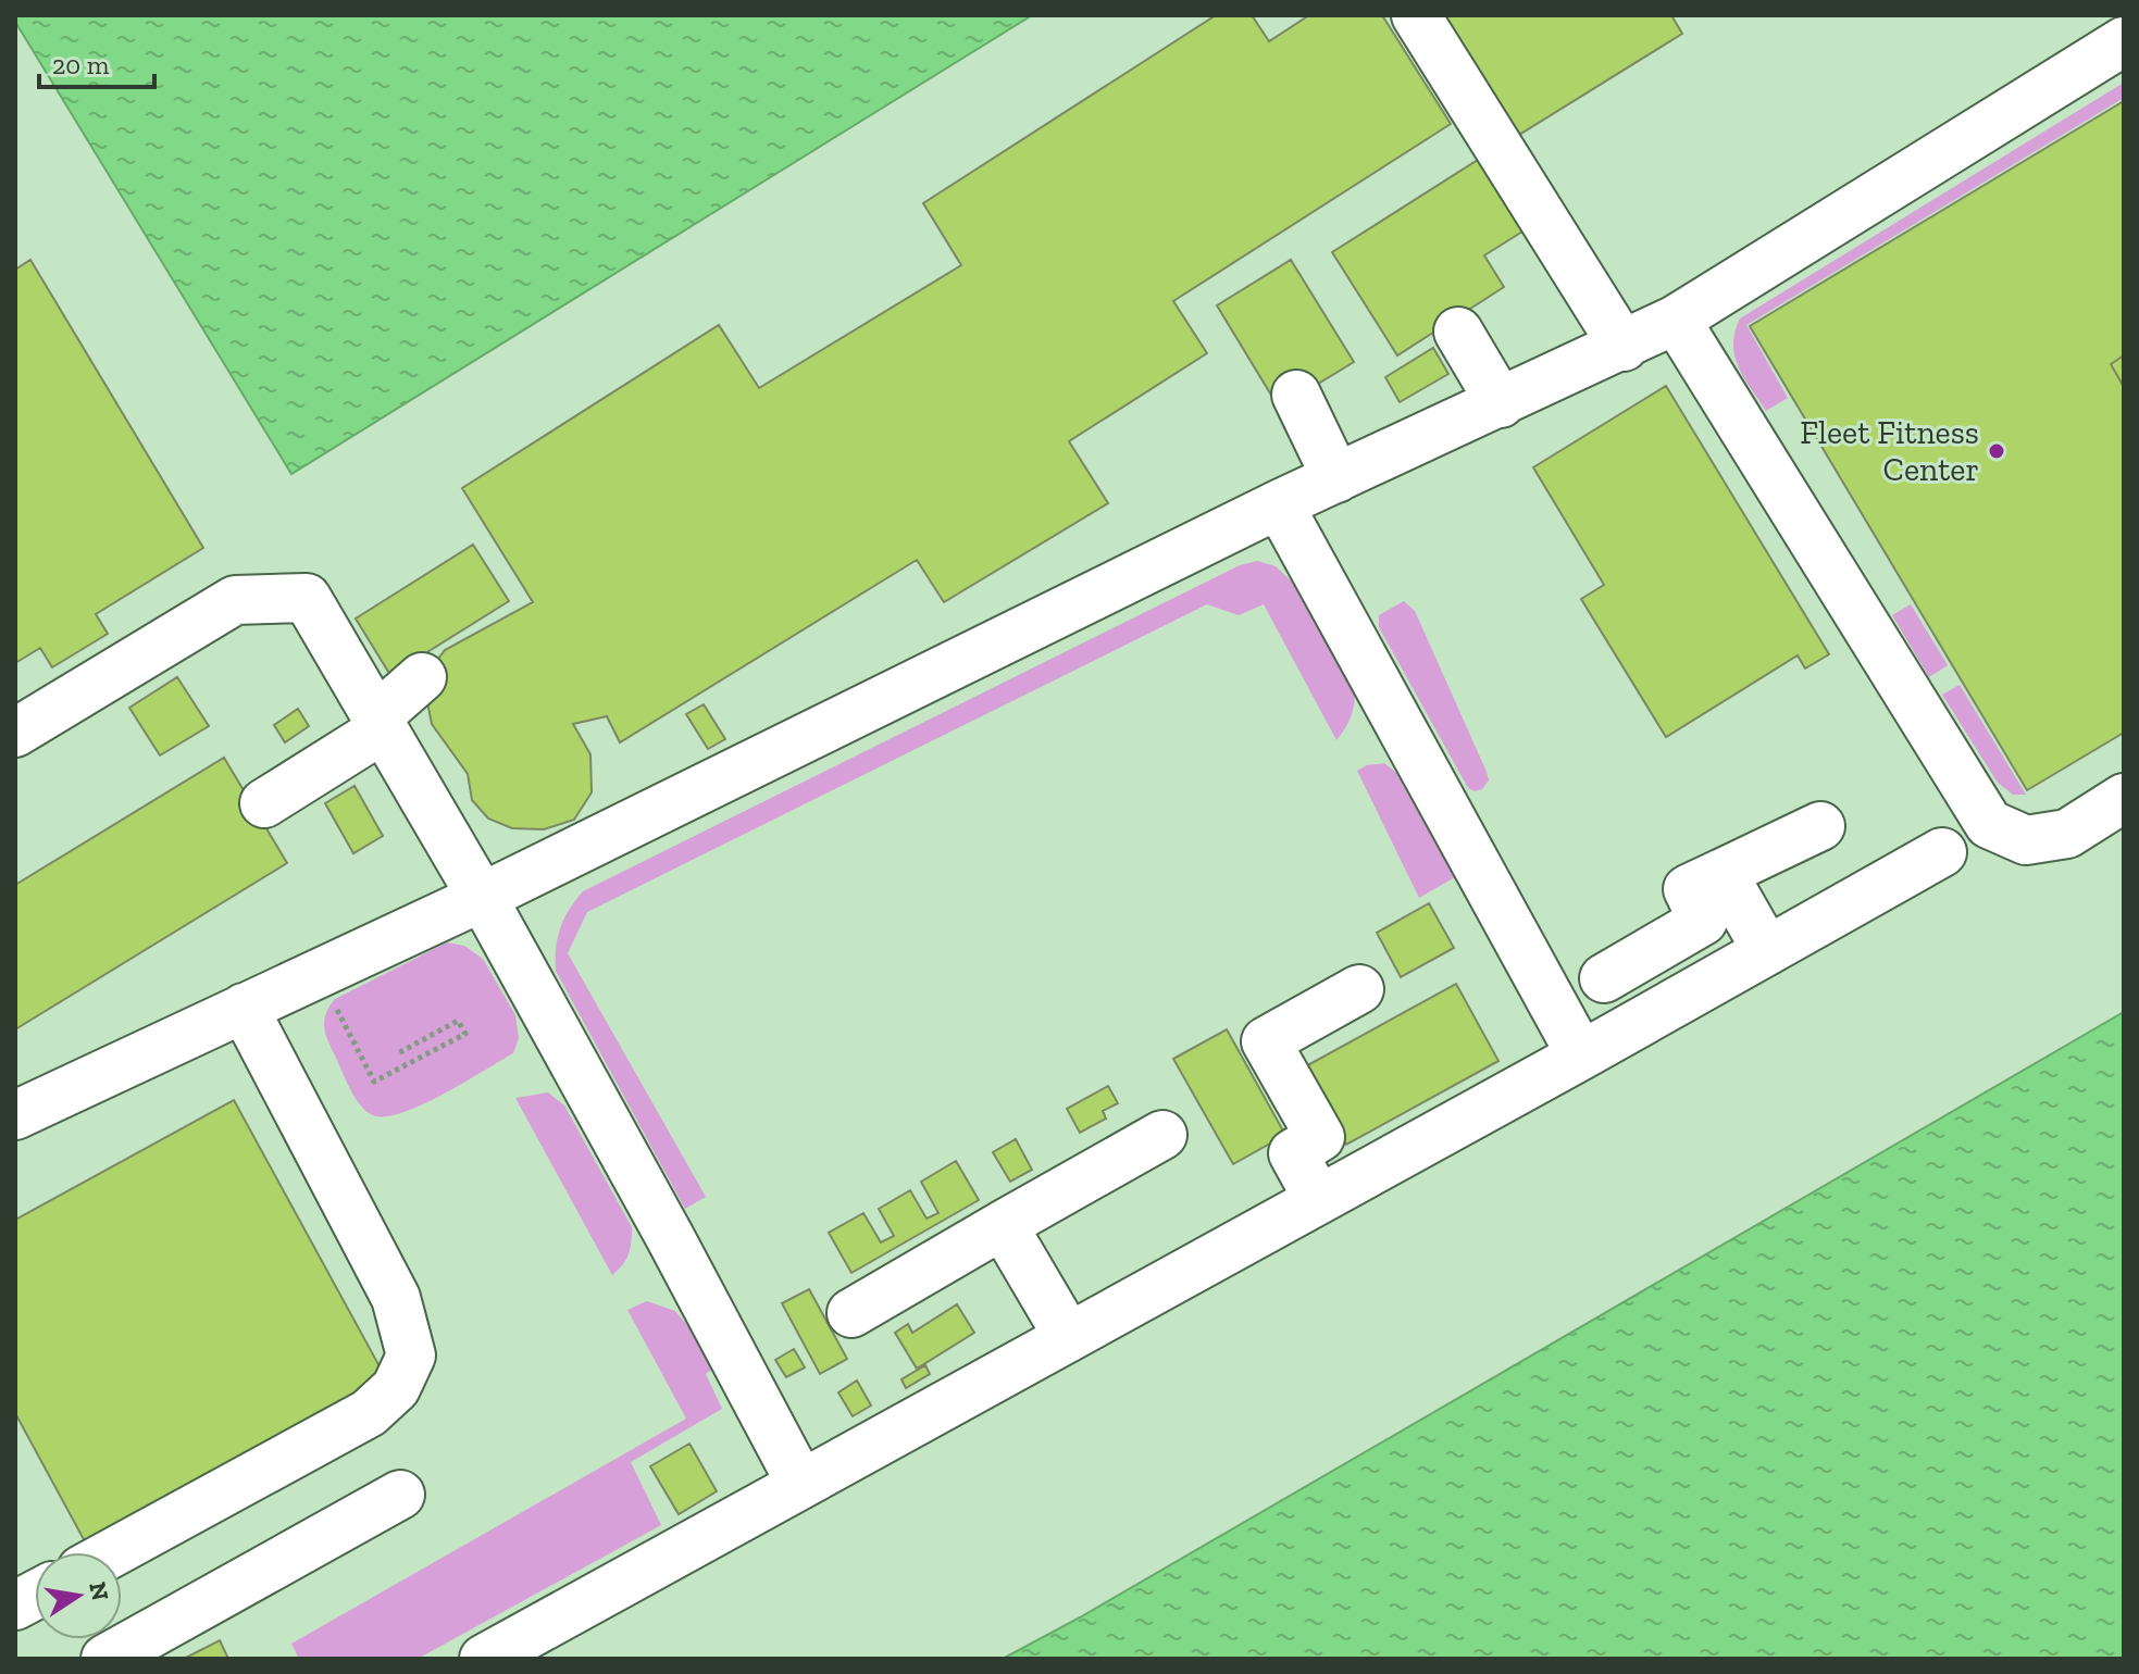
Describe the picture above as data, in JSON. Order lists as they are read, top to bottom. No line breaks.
{"places":["Fleet Fitness Center"],"scale_bar":"20 m","north":"right"}
